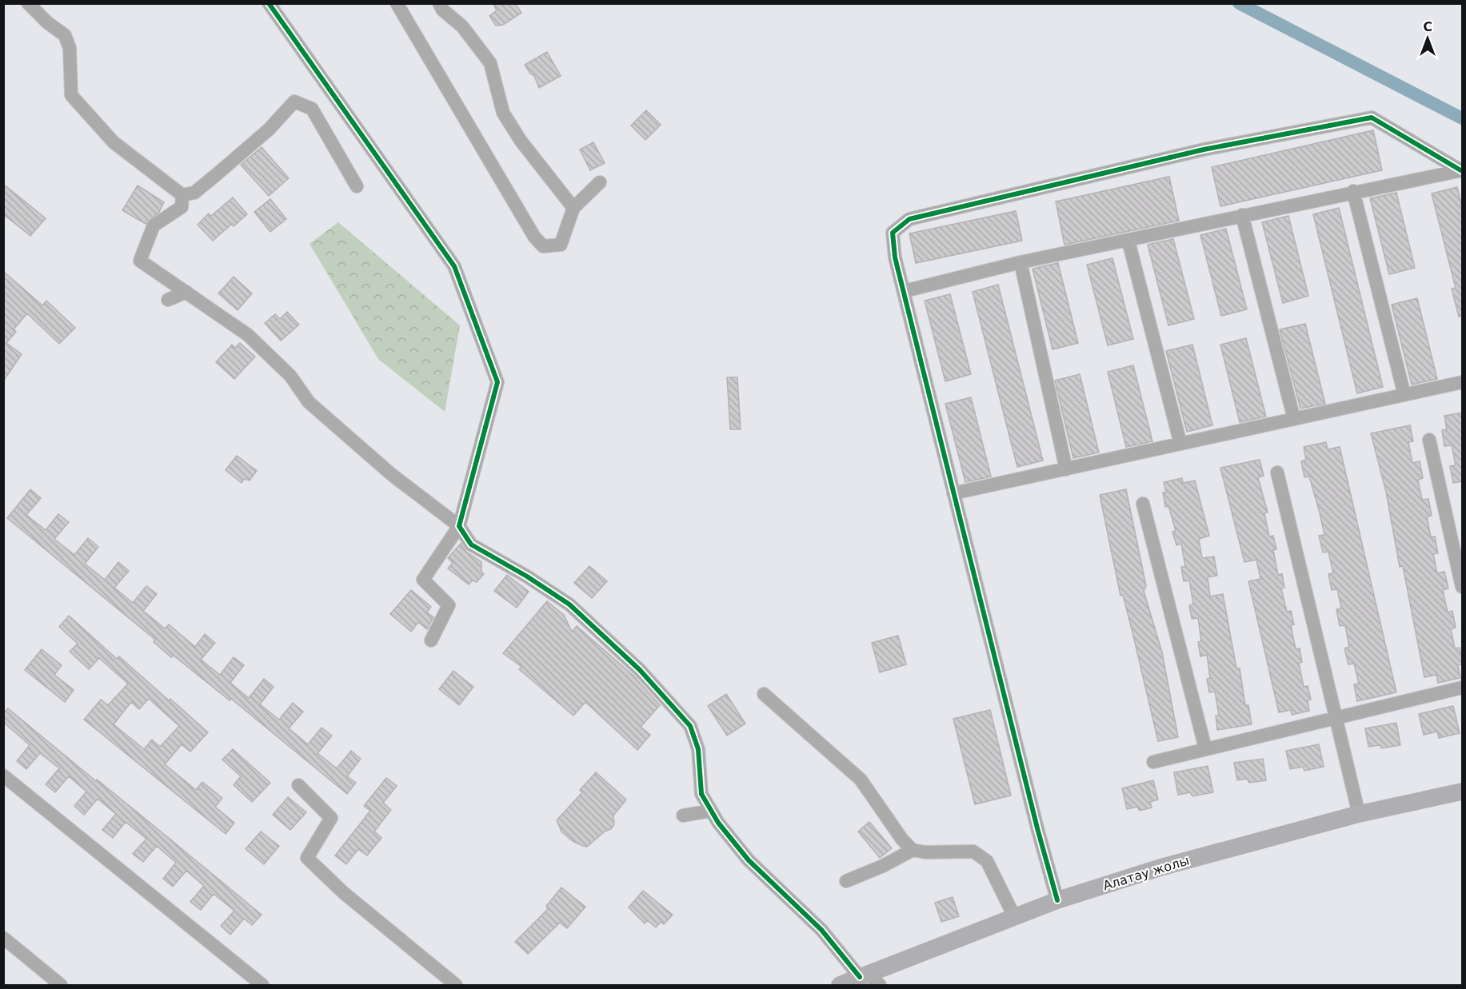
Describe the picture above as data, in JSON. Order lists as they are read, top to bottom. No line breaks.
{"streets":{"main road":["Алатау жолы"]},"north":"top"}
